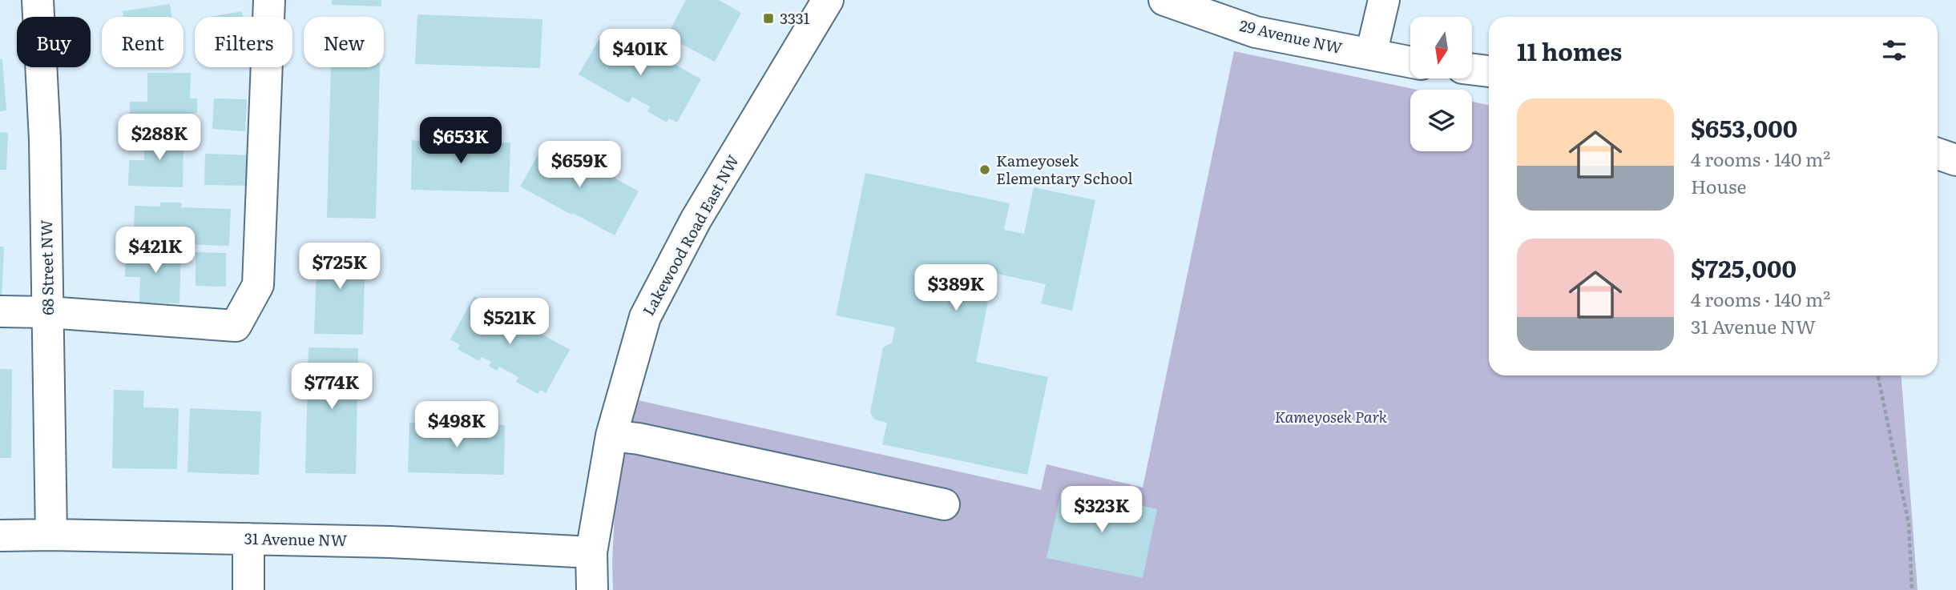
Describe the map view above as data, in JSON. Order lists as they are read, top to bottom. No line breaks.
{"streets":{"street":["29 Avenue NW","Lakewood Road East NW","68 Street NW","31 Avenue NW"]},"crossings":[["Lakewood Road East NW","31 Avenue NW"],["68 Street NW","31 Avenue NW"]],"parks":["Kameyosek Park"],"places":{"transit":["3331"],"other":["Kameyosek Elementary School"]},"north":"bottom","page":{"chip":["Buy","Rent","Filters","New"],"heading":"11 homes","price":["$401K","$288K","$653K","$659K","$421K","$725K","$389K","$521K","$774K","$498K","$323K"],"list":[{"name":"$653,000","note":"4 rooms · 140 m² · House"},{"name":"$725,000","note":"4 rooms · 140 m² · 31 Avenue NW"}]}}
